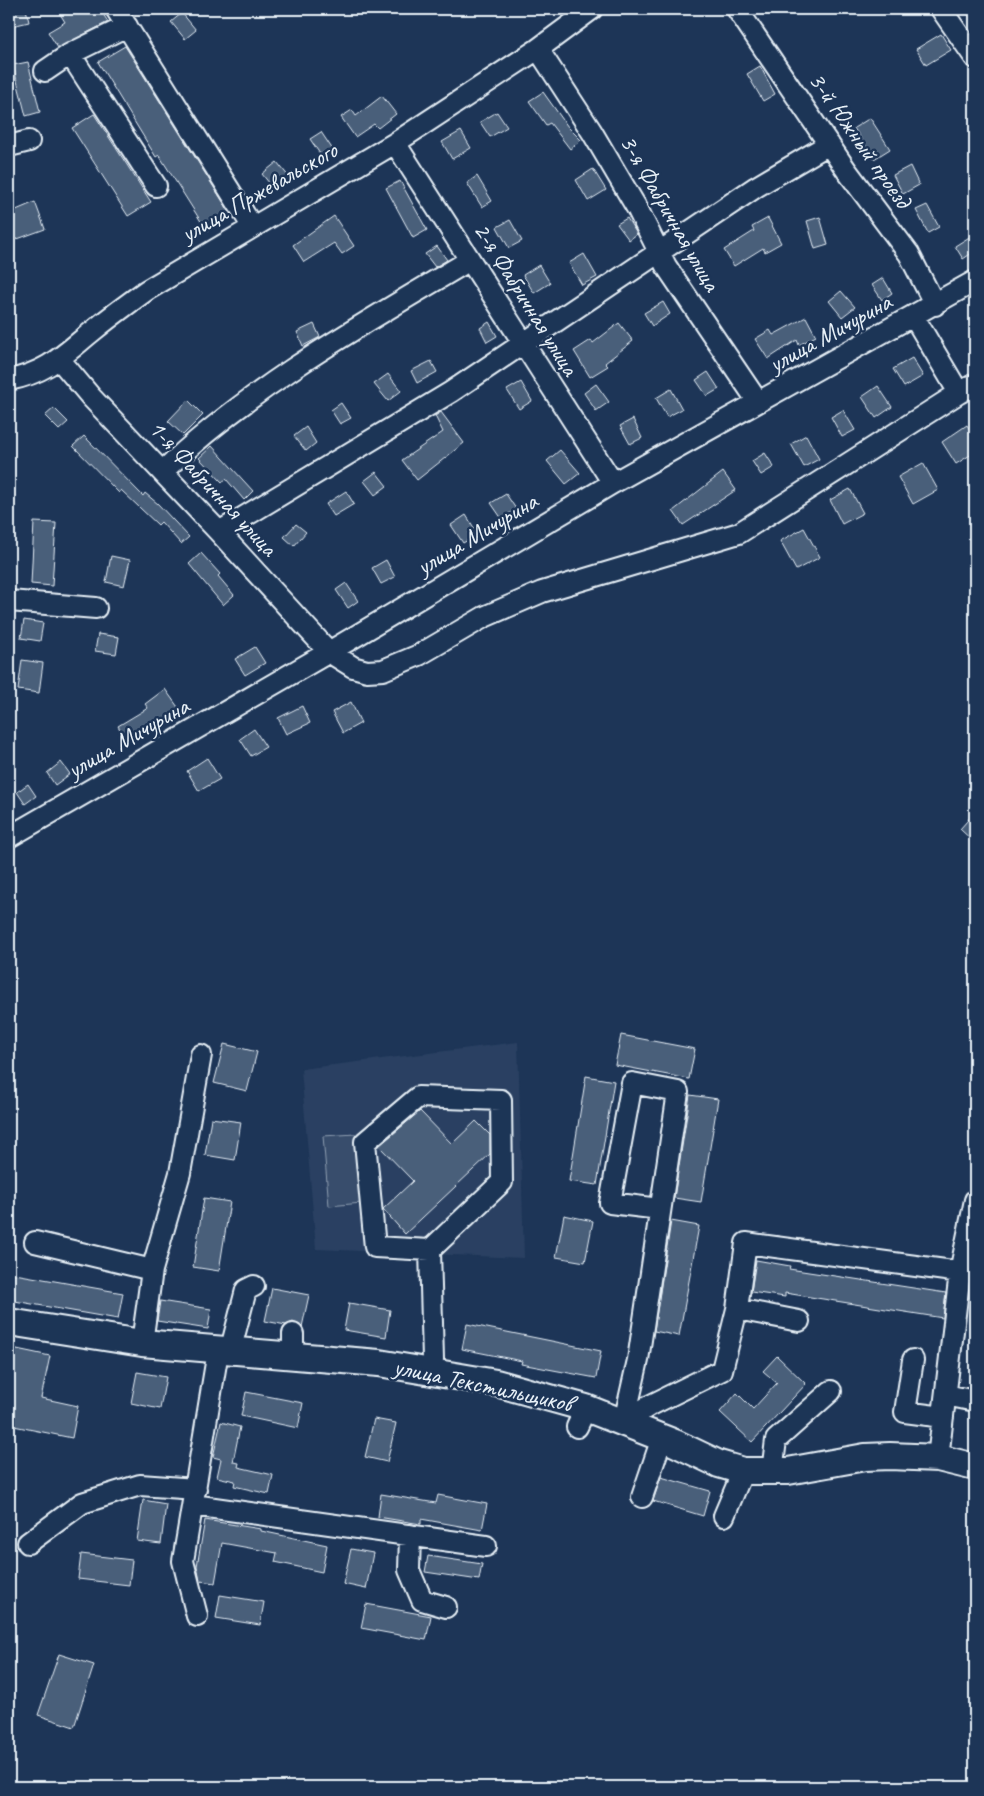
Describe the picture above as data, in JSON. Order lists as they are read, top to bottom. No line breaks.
{"streets":{"main road":["улица Текстильщиков"],"street":["3-й Южный проезд","улица Пржевальского","3-я Фабричная улица","2-я Фабричная улица","улица Мичурина","1-я Фабричная улица"]},"crossings":[["3-й Южный проезд","улица Мичурина"],["улица Пржевальского","3-я Фабричная улица"],["улица Пржевальского","2-я Фабричная улица"],["улица Пржевальского","1-я Фабричная улица"],["3-я Фабричная улица","улица Мичурина"],["2-я Фабричная улица","улица Мичурина"],["улица Мичурина","1-я Фабричная улица"]]}
